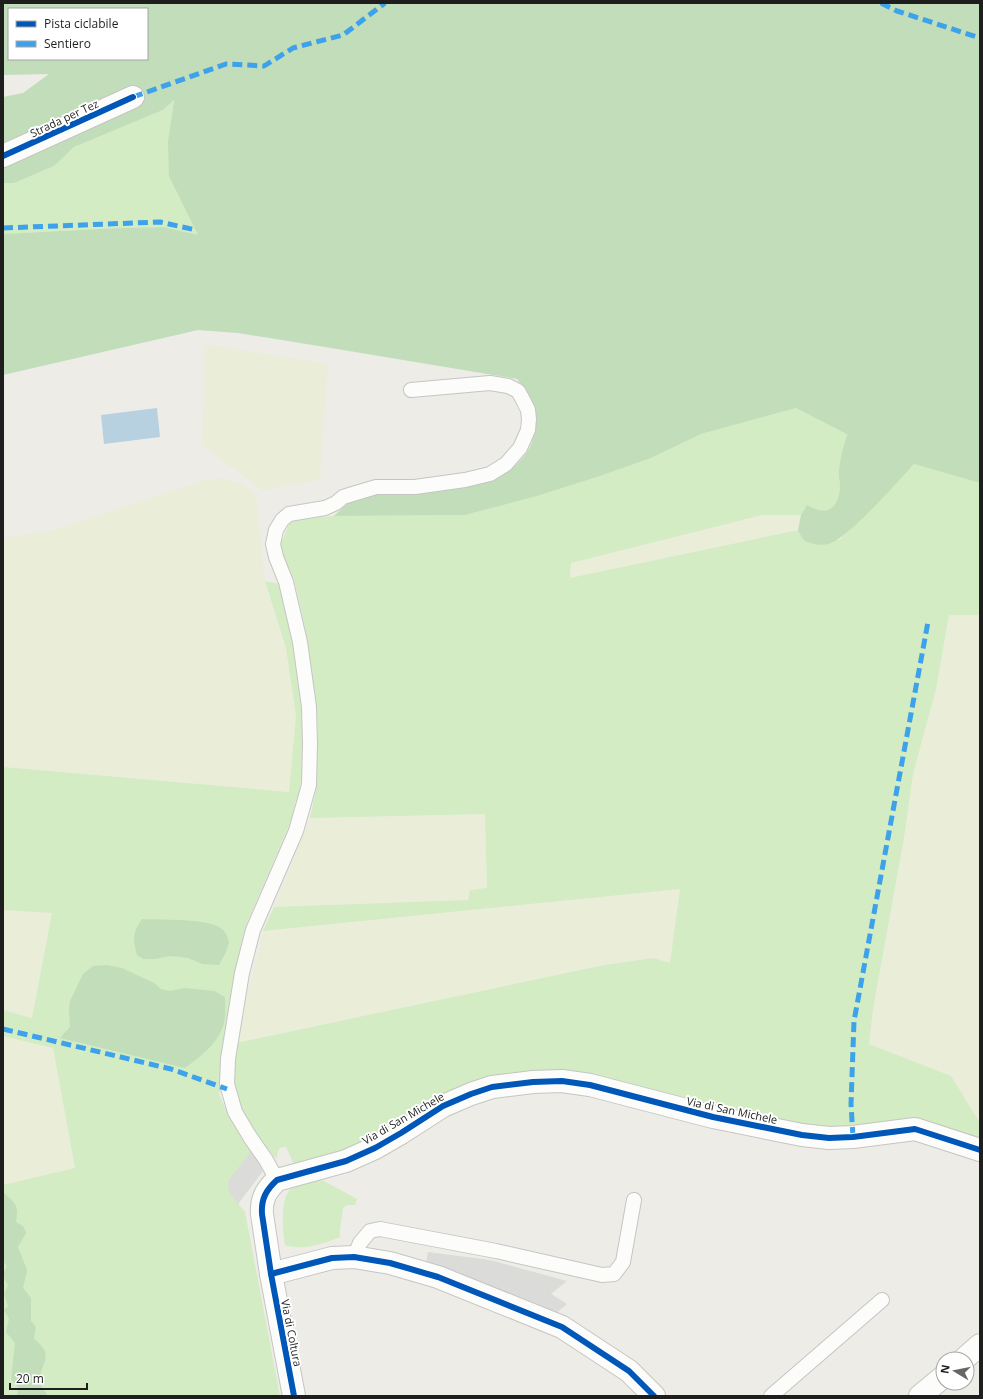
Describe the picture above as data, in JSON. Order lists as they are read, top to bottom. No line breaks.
{"streets":{"street":["Strada per Tez","Via di San Michele","Via di Coltura"]},"legend":["Pista ciclabile","Sentiero"],"scale_bar":"20 m","north":"left"}
